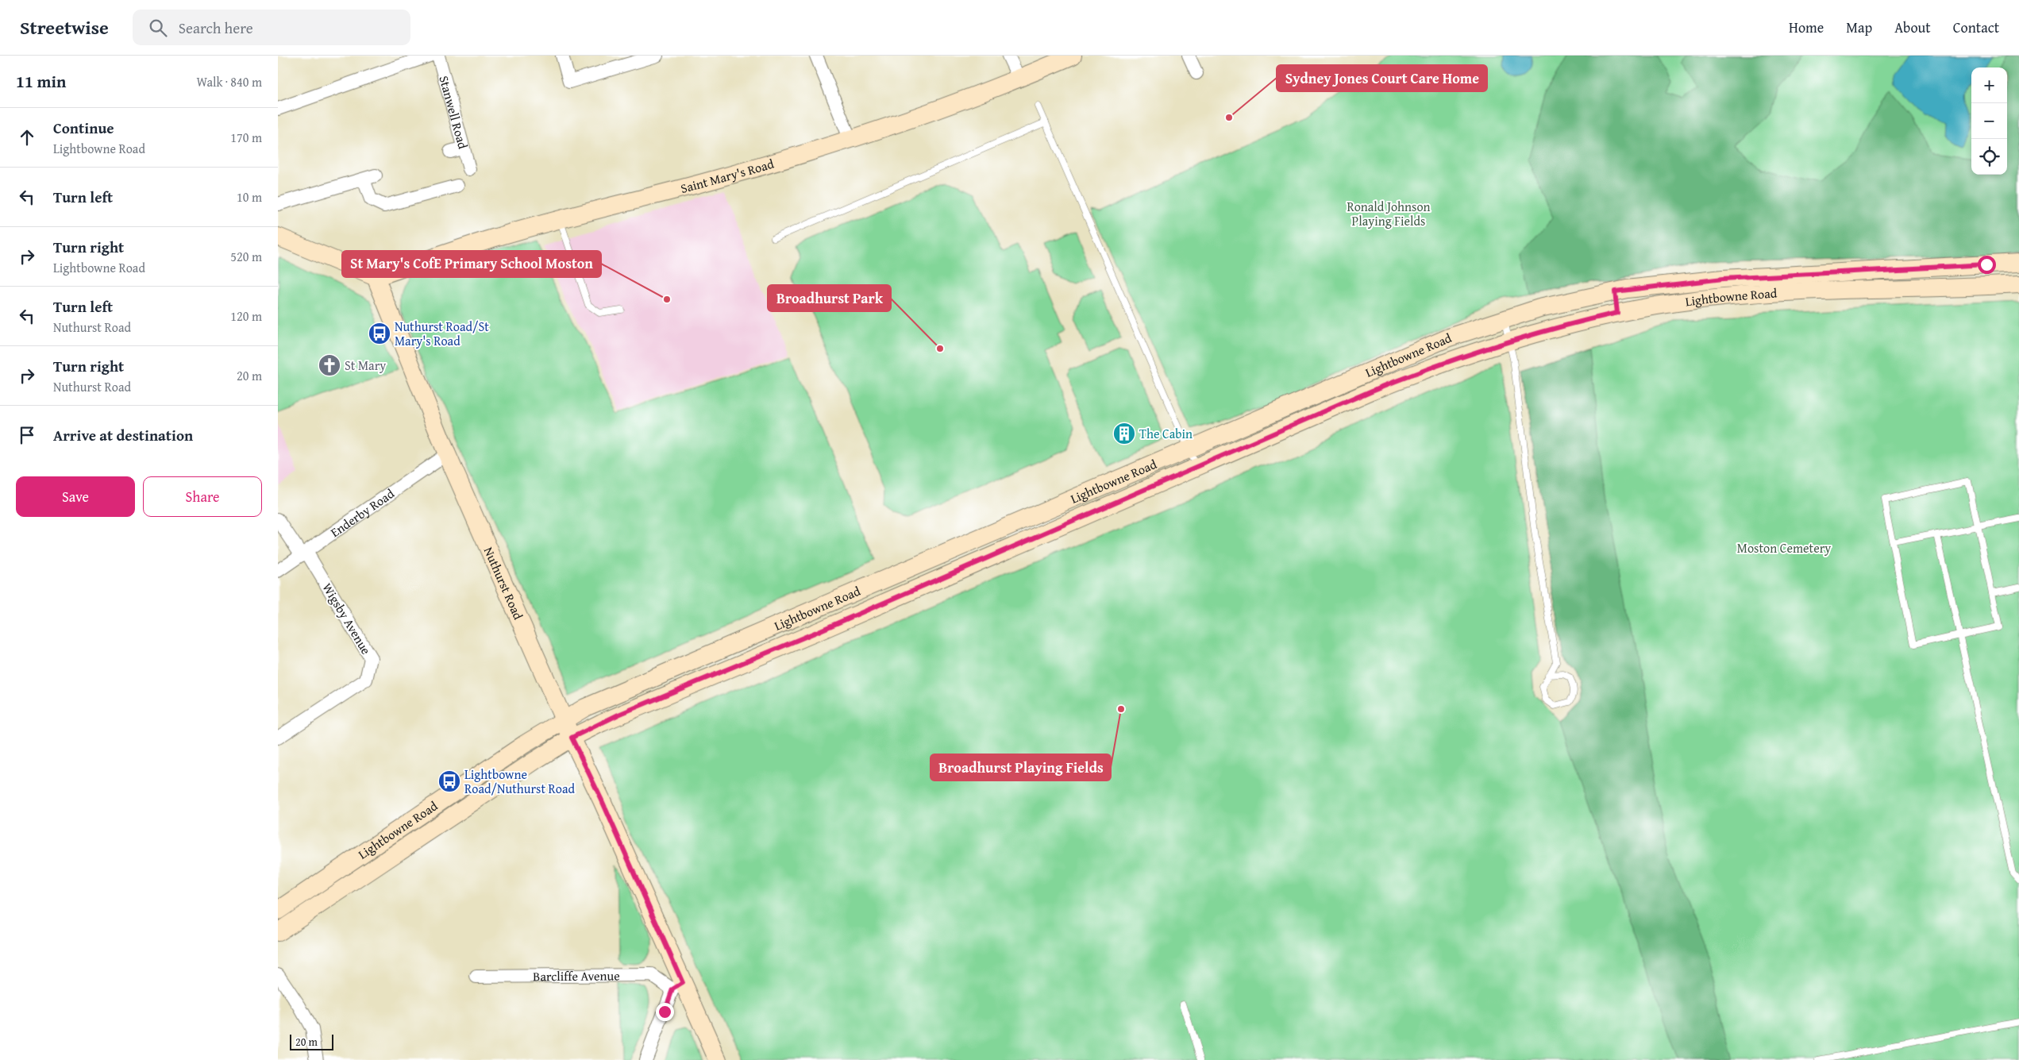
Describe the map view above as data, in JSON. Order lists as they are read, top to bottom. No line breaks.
{"streets":{"main road":["Saint Mary's Road","Lightbowne Road","Nuthurst Road"],"street":["Stanwell Road","Enderby Road","Wigsby Avenue","Barcliffe Avenue"]},"crossings":[["Saint Mary's Road","Nuthurst Road"],["Lightbowne Road","Nuthurst Road"],["Enderby Road","Nuthurst Road"],["Enderby Road","Wigsby Avenue"],["Nuthurst Road","Barcliffe Avenue"]],"parks":["Ronald Johnson Playing Fields","Moston Cemetery"],"places":{"other":["Sydney Jones Court Care Home","St Mary's CofE Primary School Moston","Broadhurst Park","Broadhurst Playing Fields"],"bus stop":["Nuthurst Road/St Mary's Road","Lightbowne Road/Nuthurst Road"],"church":["St Mary"],"building":["The Cabin"]},"scale_bar":"20 m","page":{"header":"Streetwise","search":"Search here","nav":["Home","Map","About","Contact"],"heading":["11 min","Walk · 840 m"],"map_buttons":["+","−"],"list":[["Continue","Lightbowne Road","170 m"],["Turn left","10 m"],["Turn right","Lightbowne Road","520 m"],["Turn left","Nuthurst Road","120 m"],["Turn right","Nuthurst Road","20 m"],"Arrive at destination"],"buttons":["Save","Share"],"scale":"20 m"}}
